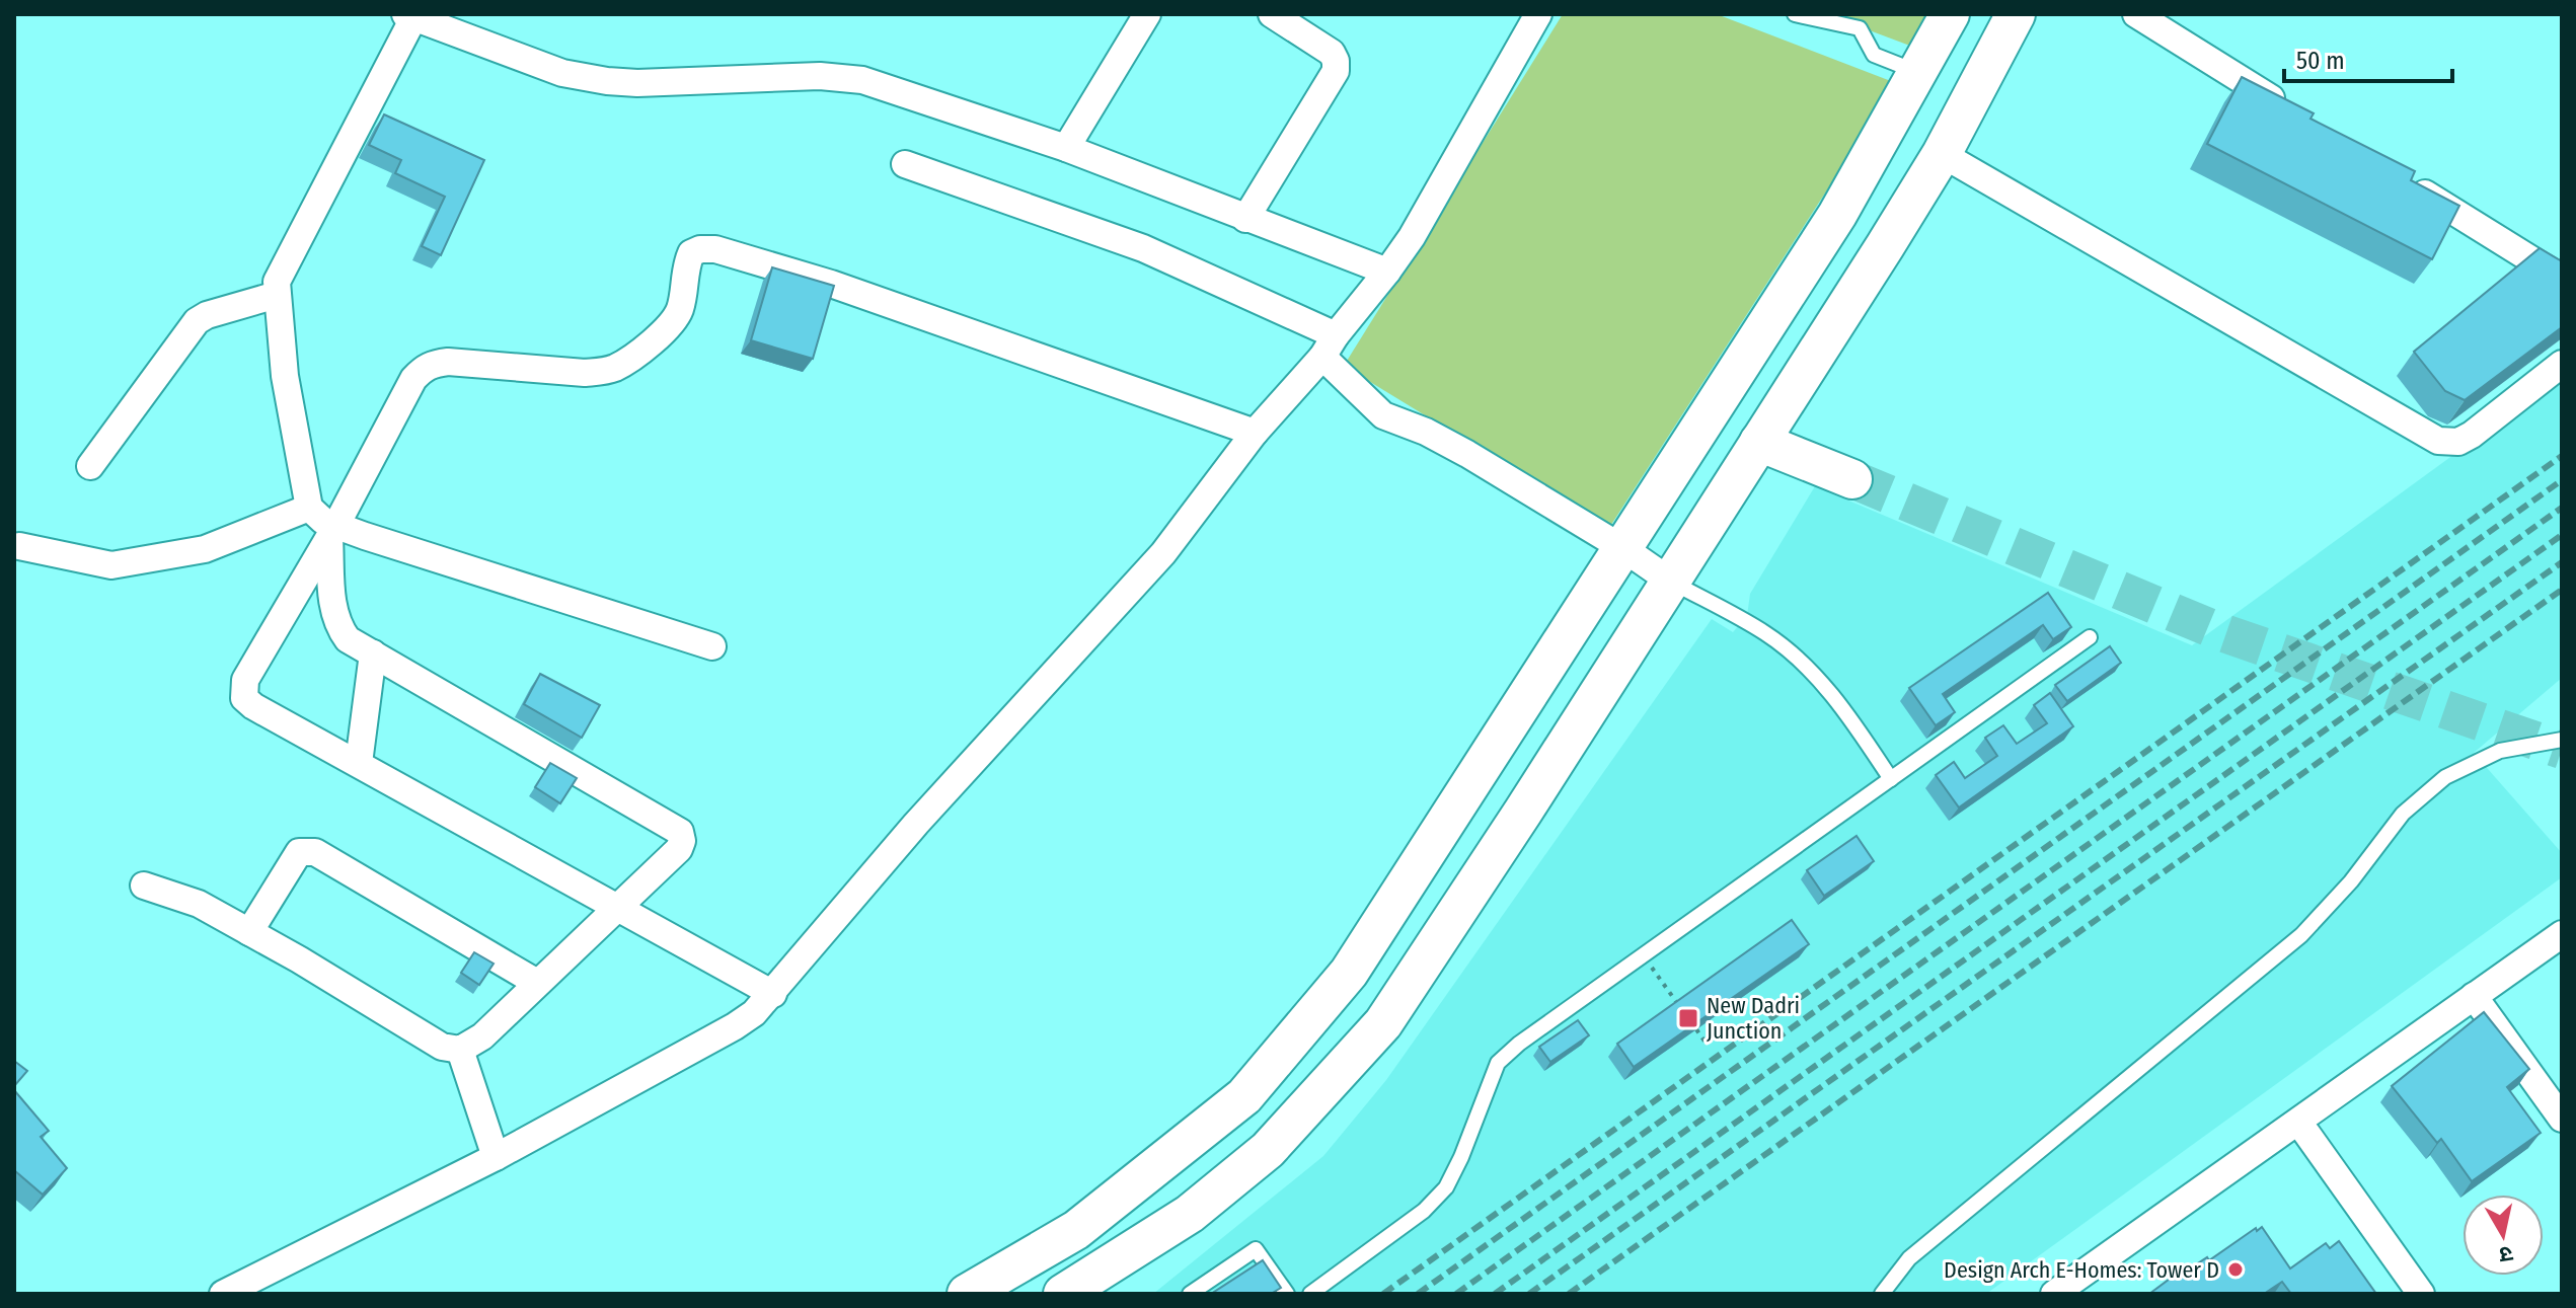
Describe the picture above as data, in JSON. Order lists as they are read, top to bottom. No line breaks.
{"places":{"transit":["New Dadri Junction"],"other":["Design Arch E-Homes: Tower D"]},"scale_bar":"50 m","north":"bottom"}
